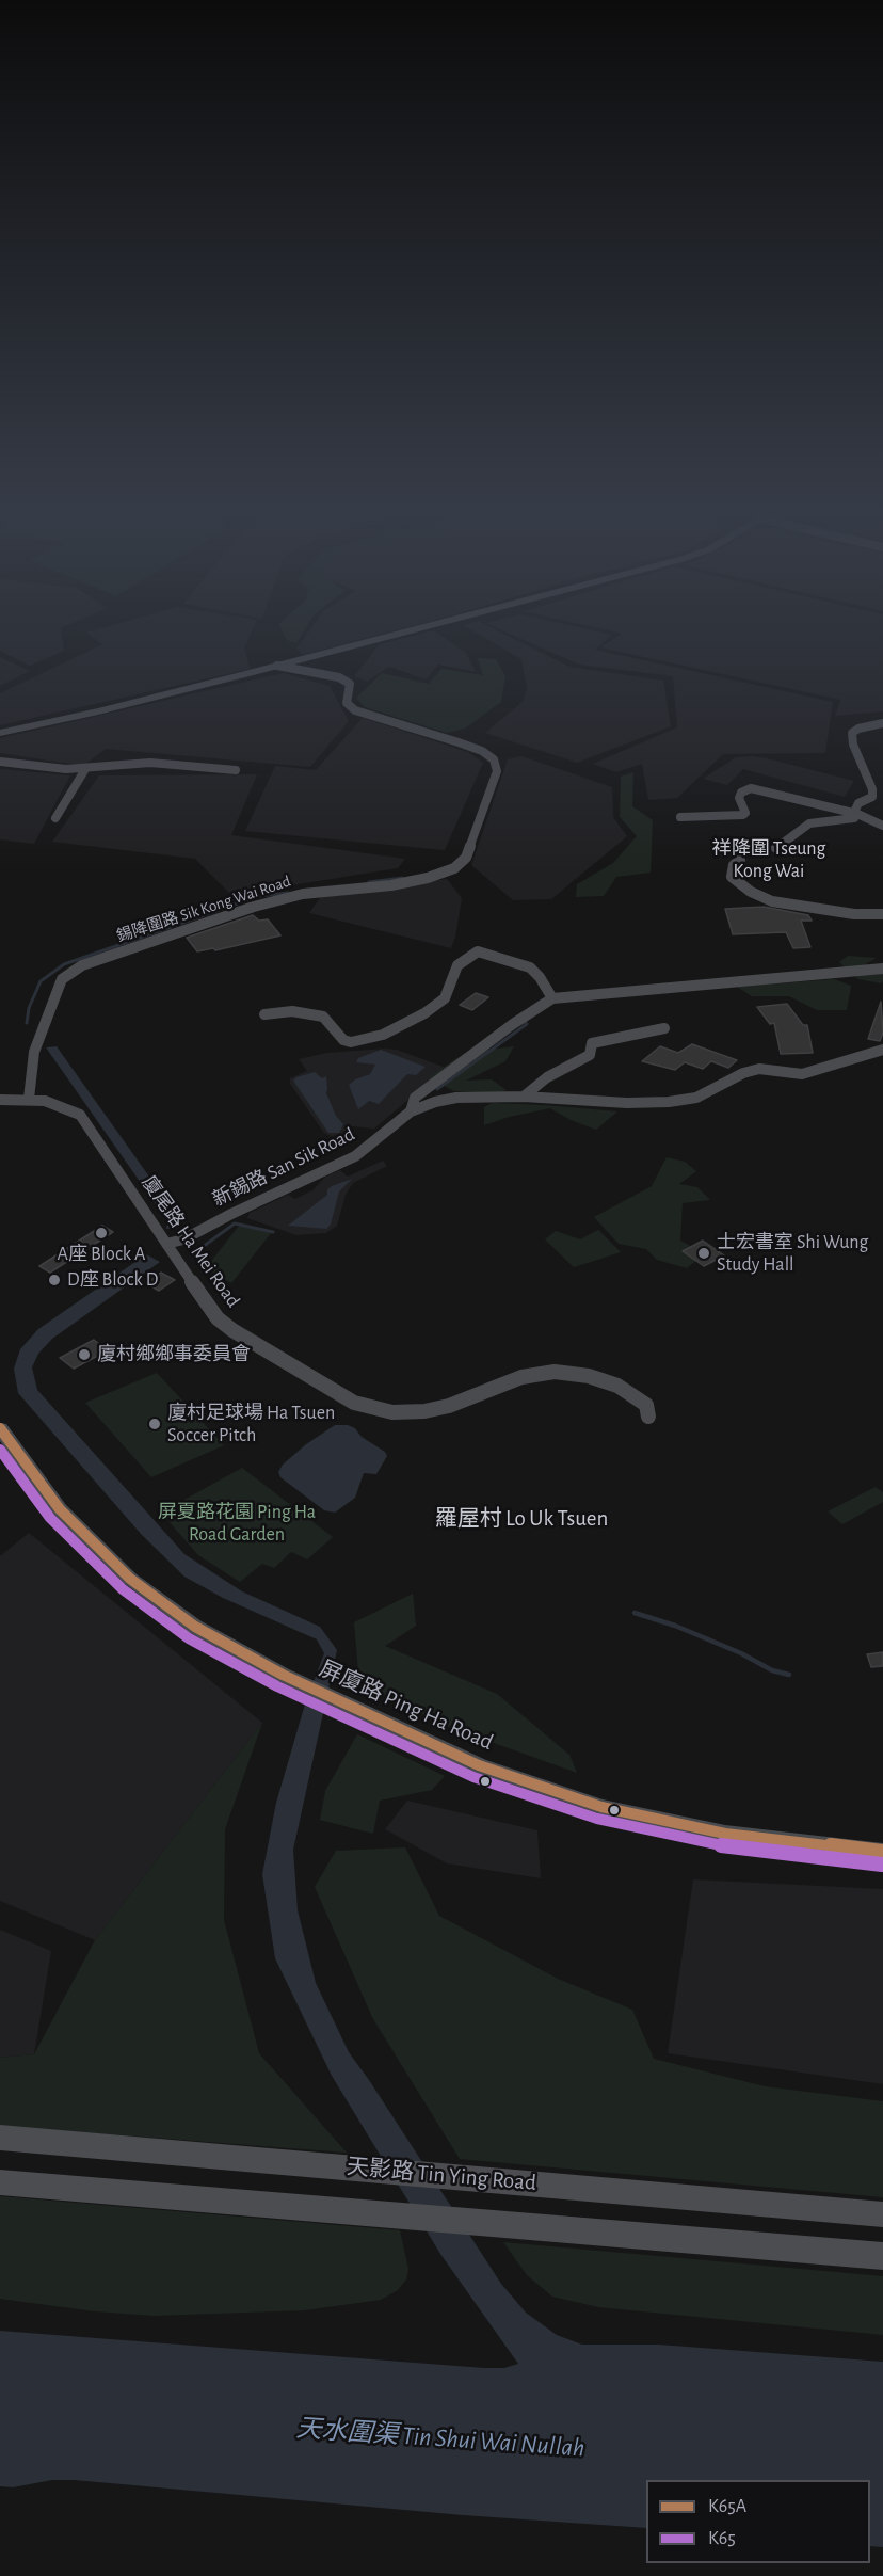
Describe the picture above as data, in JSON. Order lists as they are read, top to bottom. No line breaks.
{"streets":{"main road":["天影路 Tin Ying Road"],"street":["錫降圍路 Sik Kong Wai Road","新錫路 San Sik Road","廈尾路 Ha Mei Road","屏廈路 Ping Ha Road"]},"crossings":[["錫降圍路 Sik Kong Wai Road","廈尾路 Ha Mei Road"],["新錫路 San Sik Road","廈尾路 Ha Mei Road"]],"districts":["祥降圍 Tseung Kong Wai","羅屋村 Lo Uk Tsuen"],"water":["天水圍渠 Tin Shui Wai Nullah"],"parks":["屏夏路花園 Ping Ha Road Garden"],"places":["A座 Block A","士宏書室 Shi Wung Study Hall","D座 Block D","廈村鄉鄉事委員會","廈村足球場 Ha Tsuen Soccer Pitch"],"lines":["transit line K65A","transit line K65"],"legend":["K65A","K65"]}
